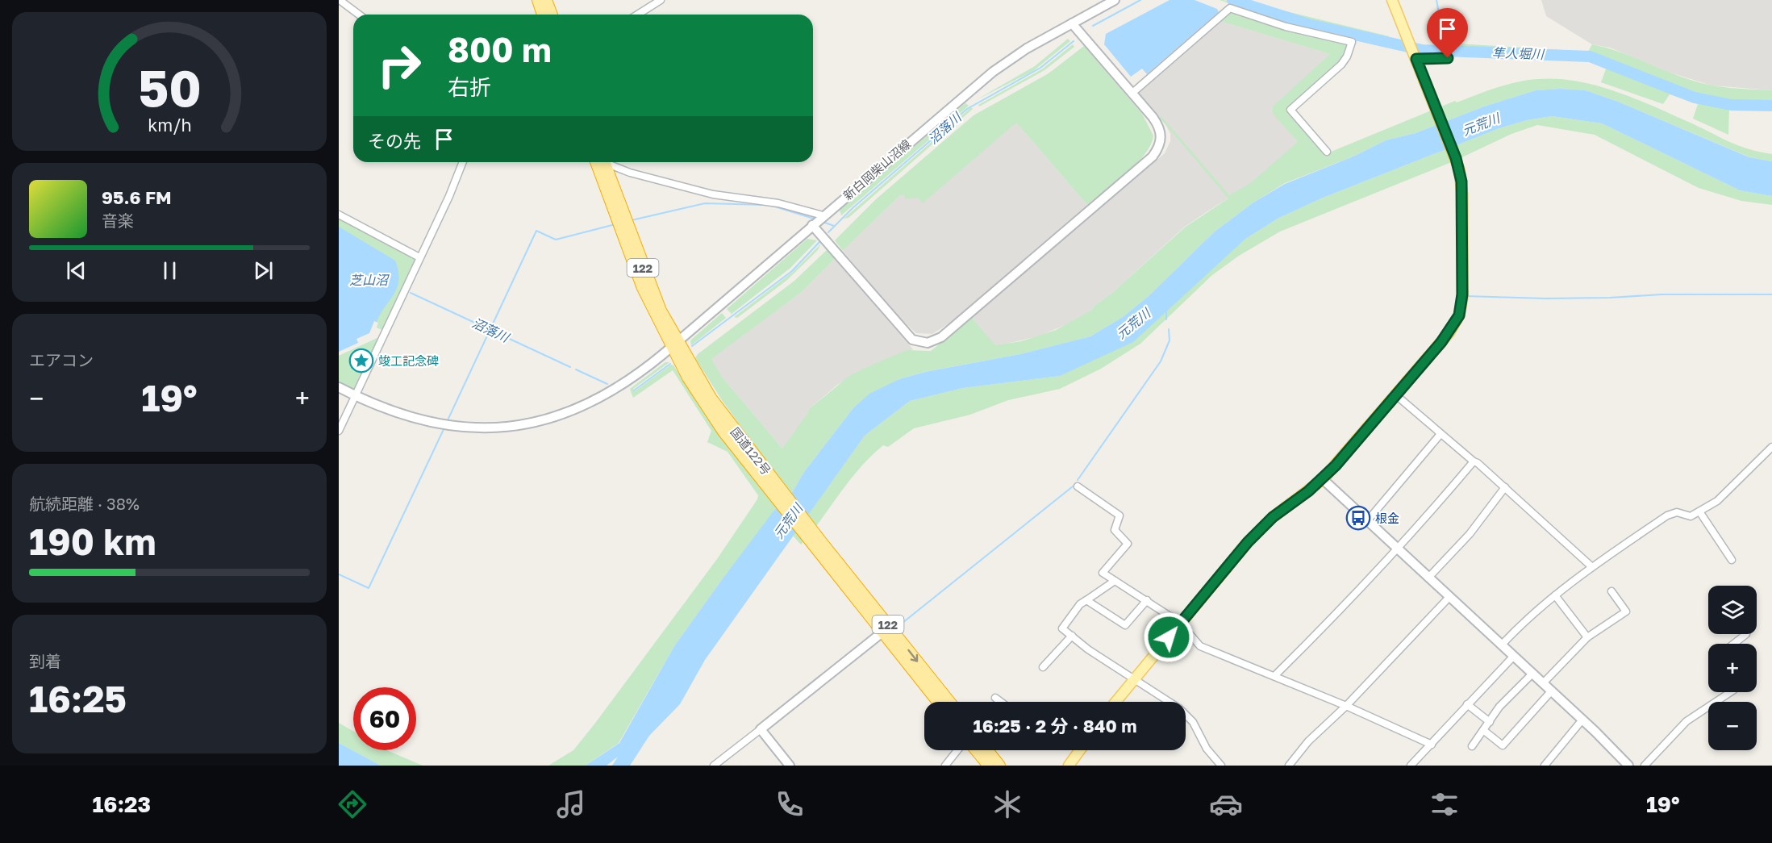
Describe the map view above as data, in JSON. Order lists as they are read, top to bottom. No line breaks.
{"streets":{"highway":["122","国道122号"],"street":["新白岡柴山沼線"]},"crossings":[["新白岡柴山沼線","国道122号"]],"water":["隼人堀川","元荒川","沼落川","芝山沼"],"places":{"place":["竣工記念碑"],"bus stop":["根金"]},"page":{"turn":["800 m","右折"],"then":"その先","song":["95.6 FM","音楽"],"tile":["エアコン",["航続距離 · 38%","190 km"],["到着","16:25"]],"heat":["−","19°","+"],"map_buttons":["+","−"],"limit":"60","trip":"16:25 · 2 分 · 840 m","tabs":["16:23","19°"],"gauge":["50","km/h"]}}
